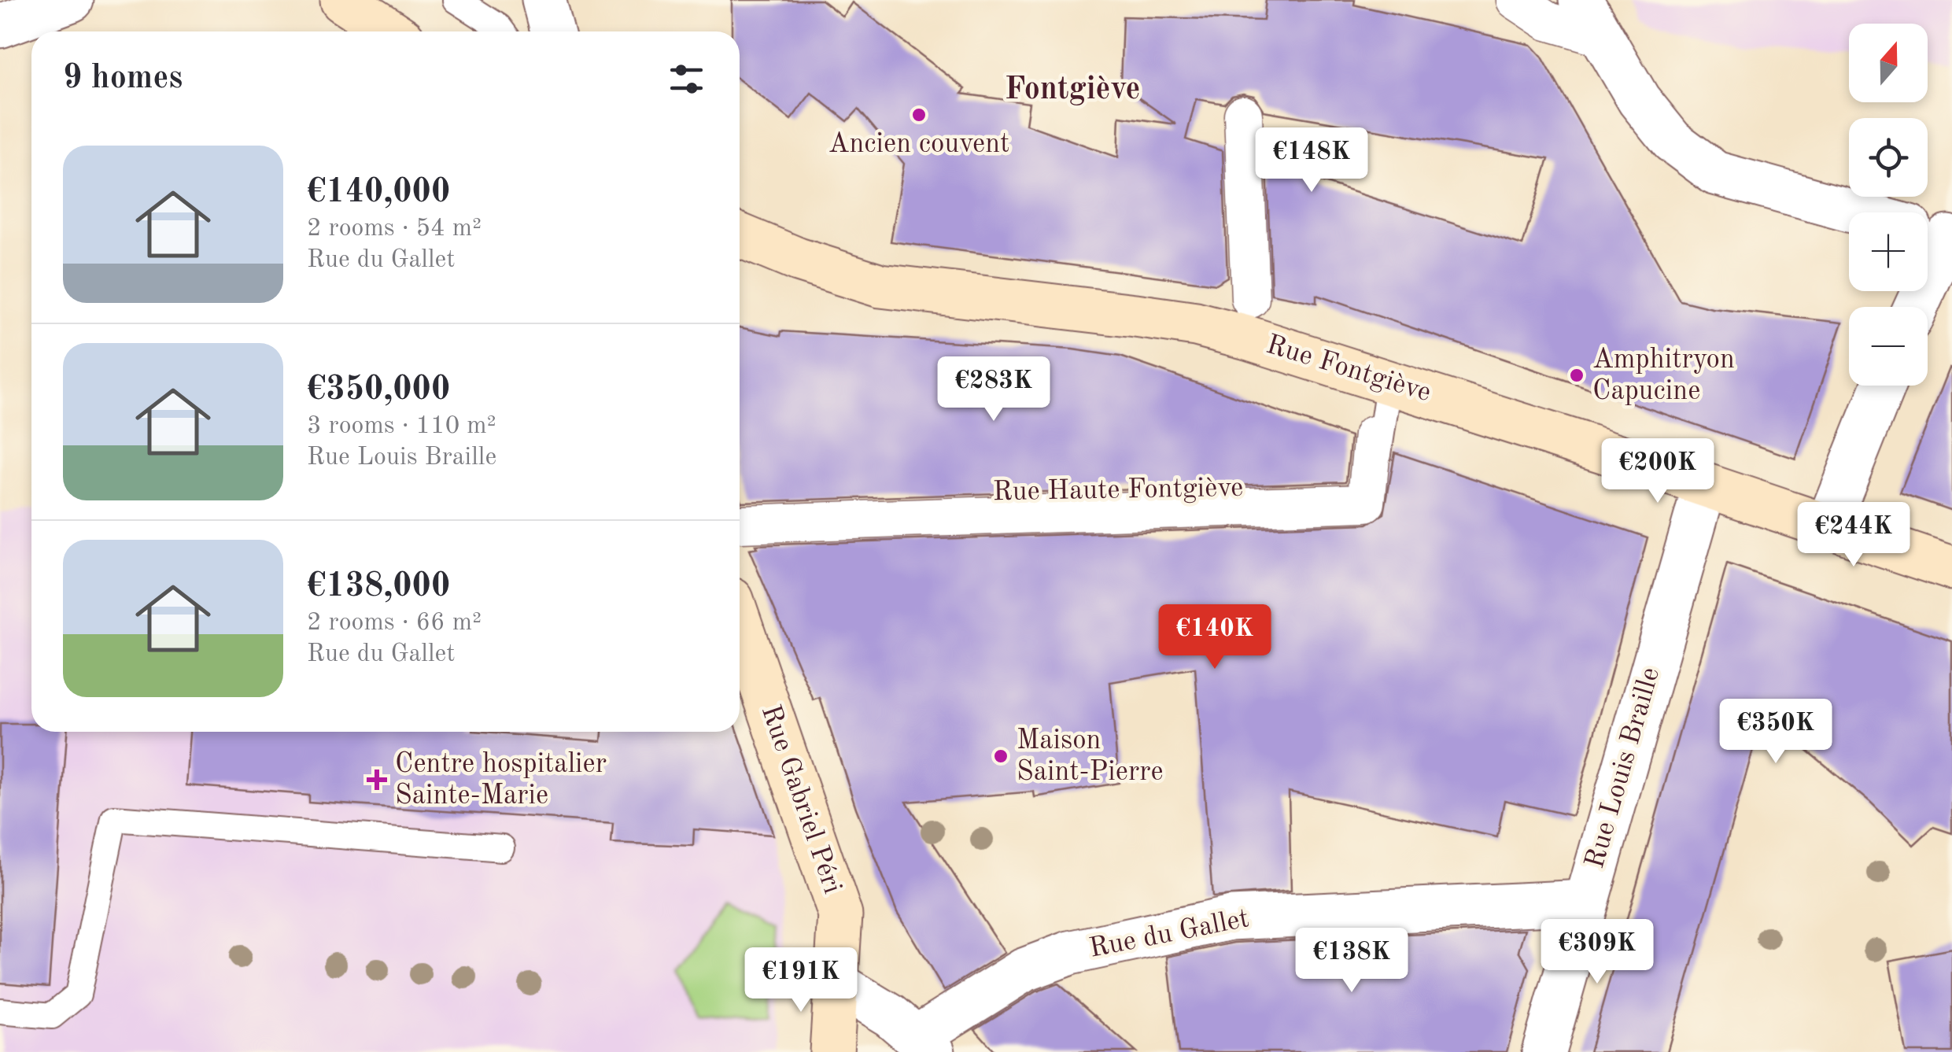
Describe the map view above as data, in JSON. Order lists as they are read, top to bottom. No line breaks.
{"streets":{"main road":["Rue Fontgiève","Rue Gabriel Péri"],"street":["Rue Louis Braille","Rue du Gallet"],"lane":["Rue Haute Fontgiève"]},"crossings":[["Rue Fontgiève","Rue Haute Fontgiève"],["Rue Fontgiève","Rue Louis Braille"],["Rue Louis Braille","Rue du Gallet"]],"districts":["Fontgiève"],"places":{"other":["Ancien couvent","Amphitryon Capucine","Maison Saint-Pierre"],"health":["Centre hospitalier Sainte-Marie"]},"north":"top","page":{"map_buttons":["+","−"],"heading":"9 homes","list":[{"name":"€140,000","note":"2 rooms · 54 m² · Rue du Gallet"},{"name":"€350,000","note":"3 rooms · 110 m² · Rue Louis Braille"},{"name":"€138,000","note":"2 rooms · 66 m² · Rue du Gallet"}],"price":["€148K","€283K","€200K","€244K","€140K","€350K","€309K","€138K","€191K"]}}
